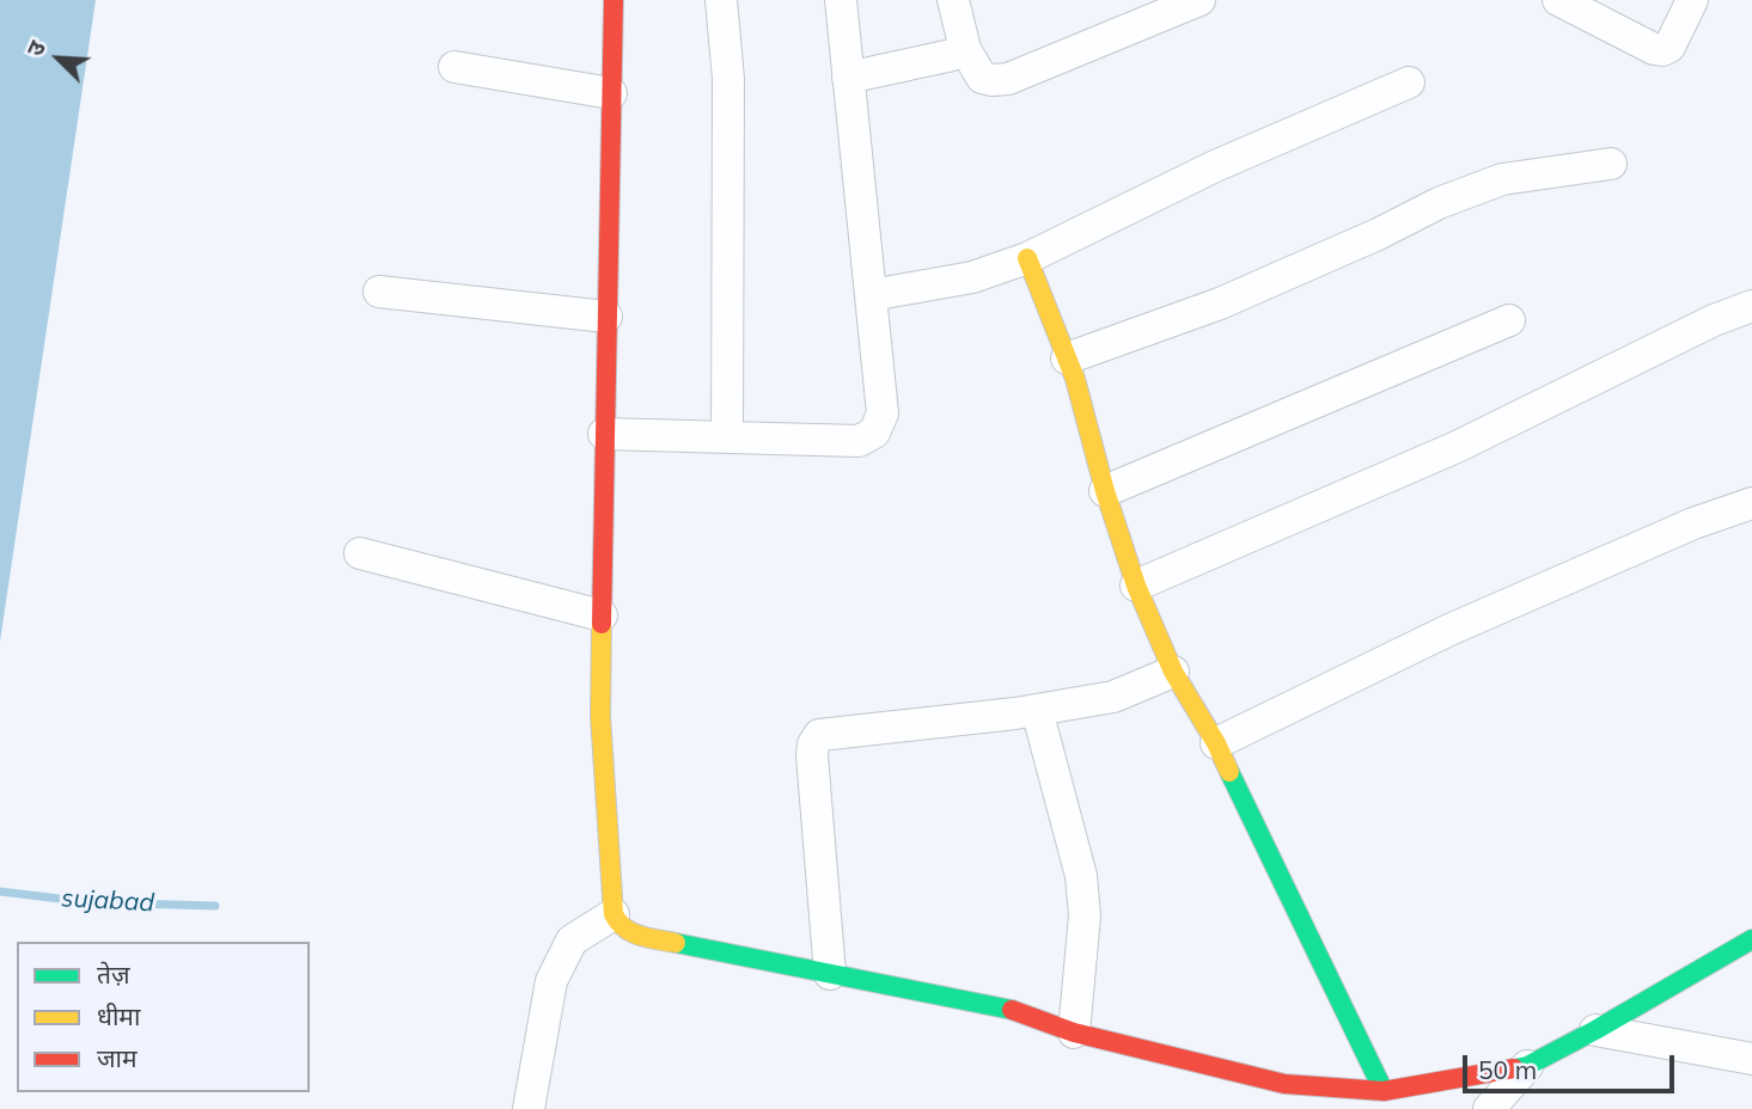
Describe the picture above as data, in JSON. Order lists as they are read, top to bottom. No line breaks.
{"water":["sujabad"],"legend":["तेज़","धीमा","जाम"],"scale_bar":"50 m","north":"top left"}
